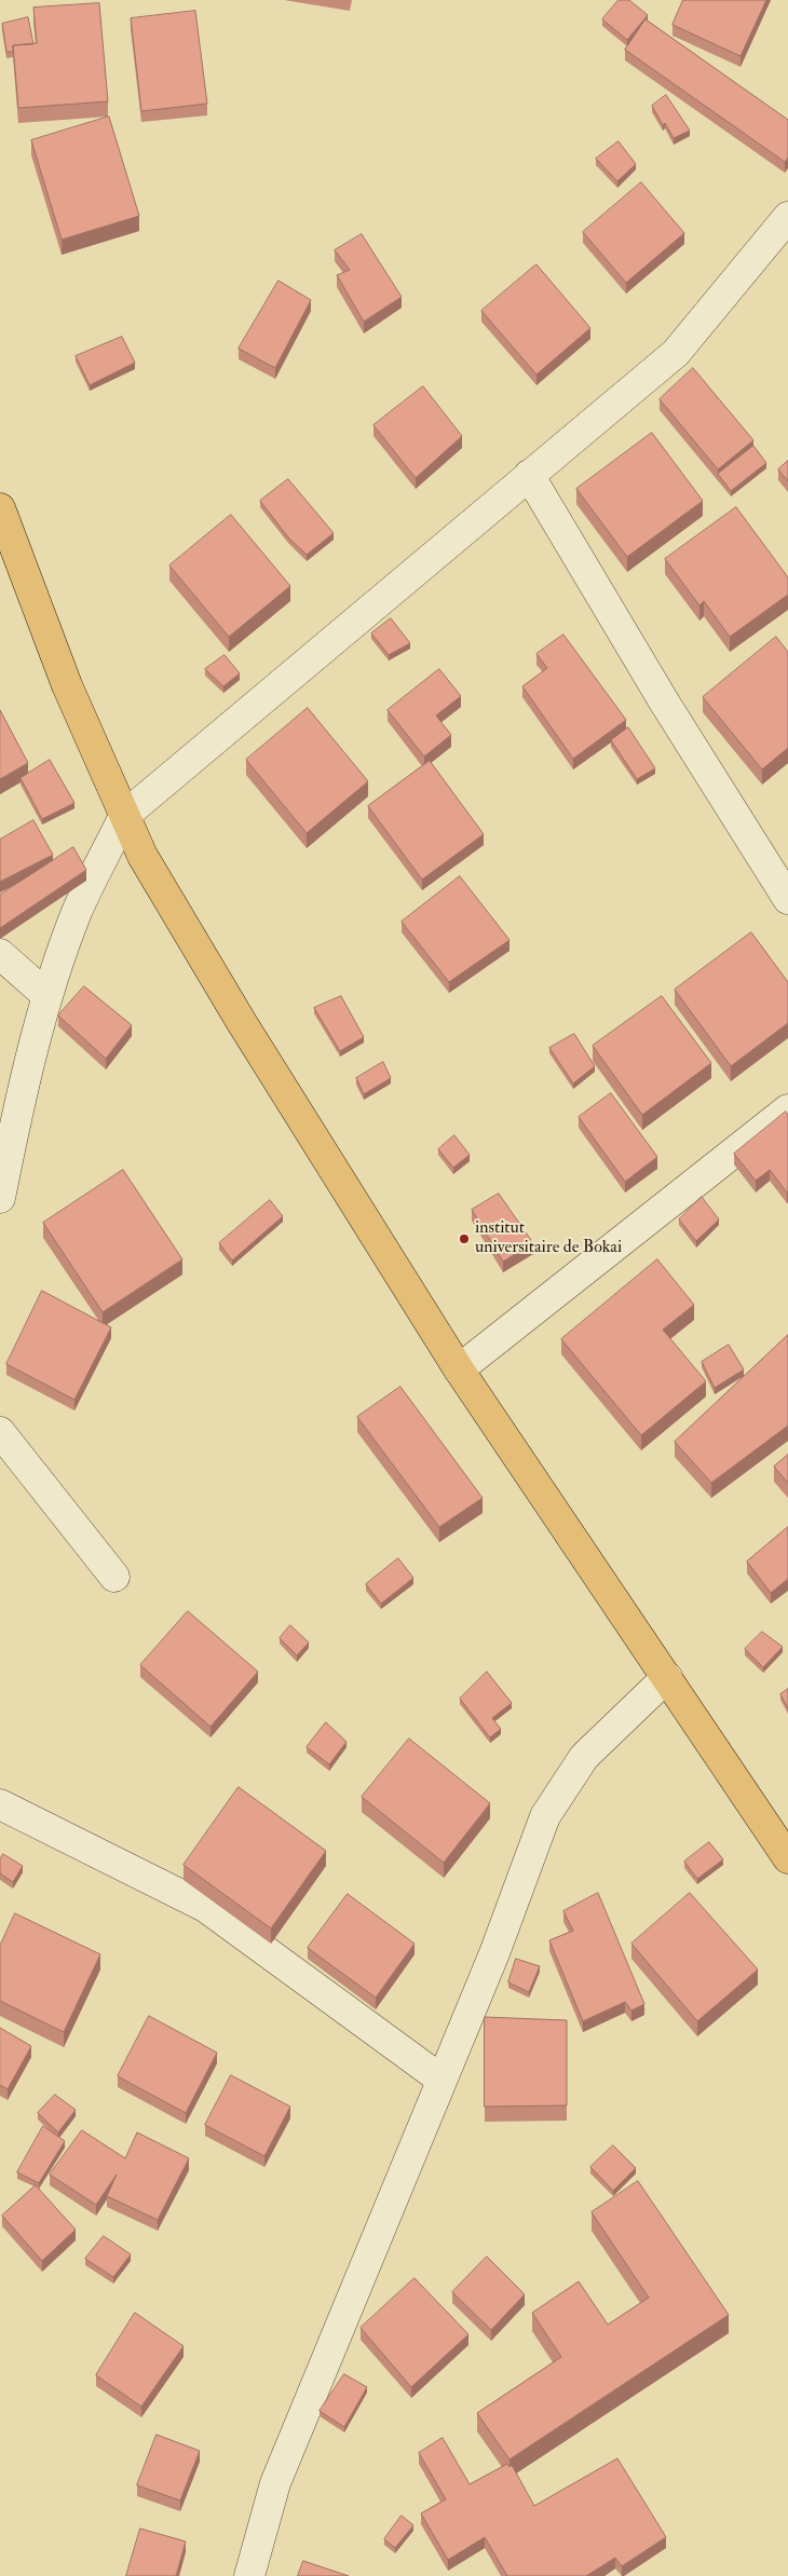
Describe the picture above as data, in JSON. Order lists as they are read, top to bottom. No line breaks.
{"places":["institut universitaire de Bokai"]}
